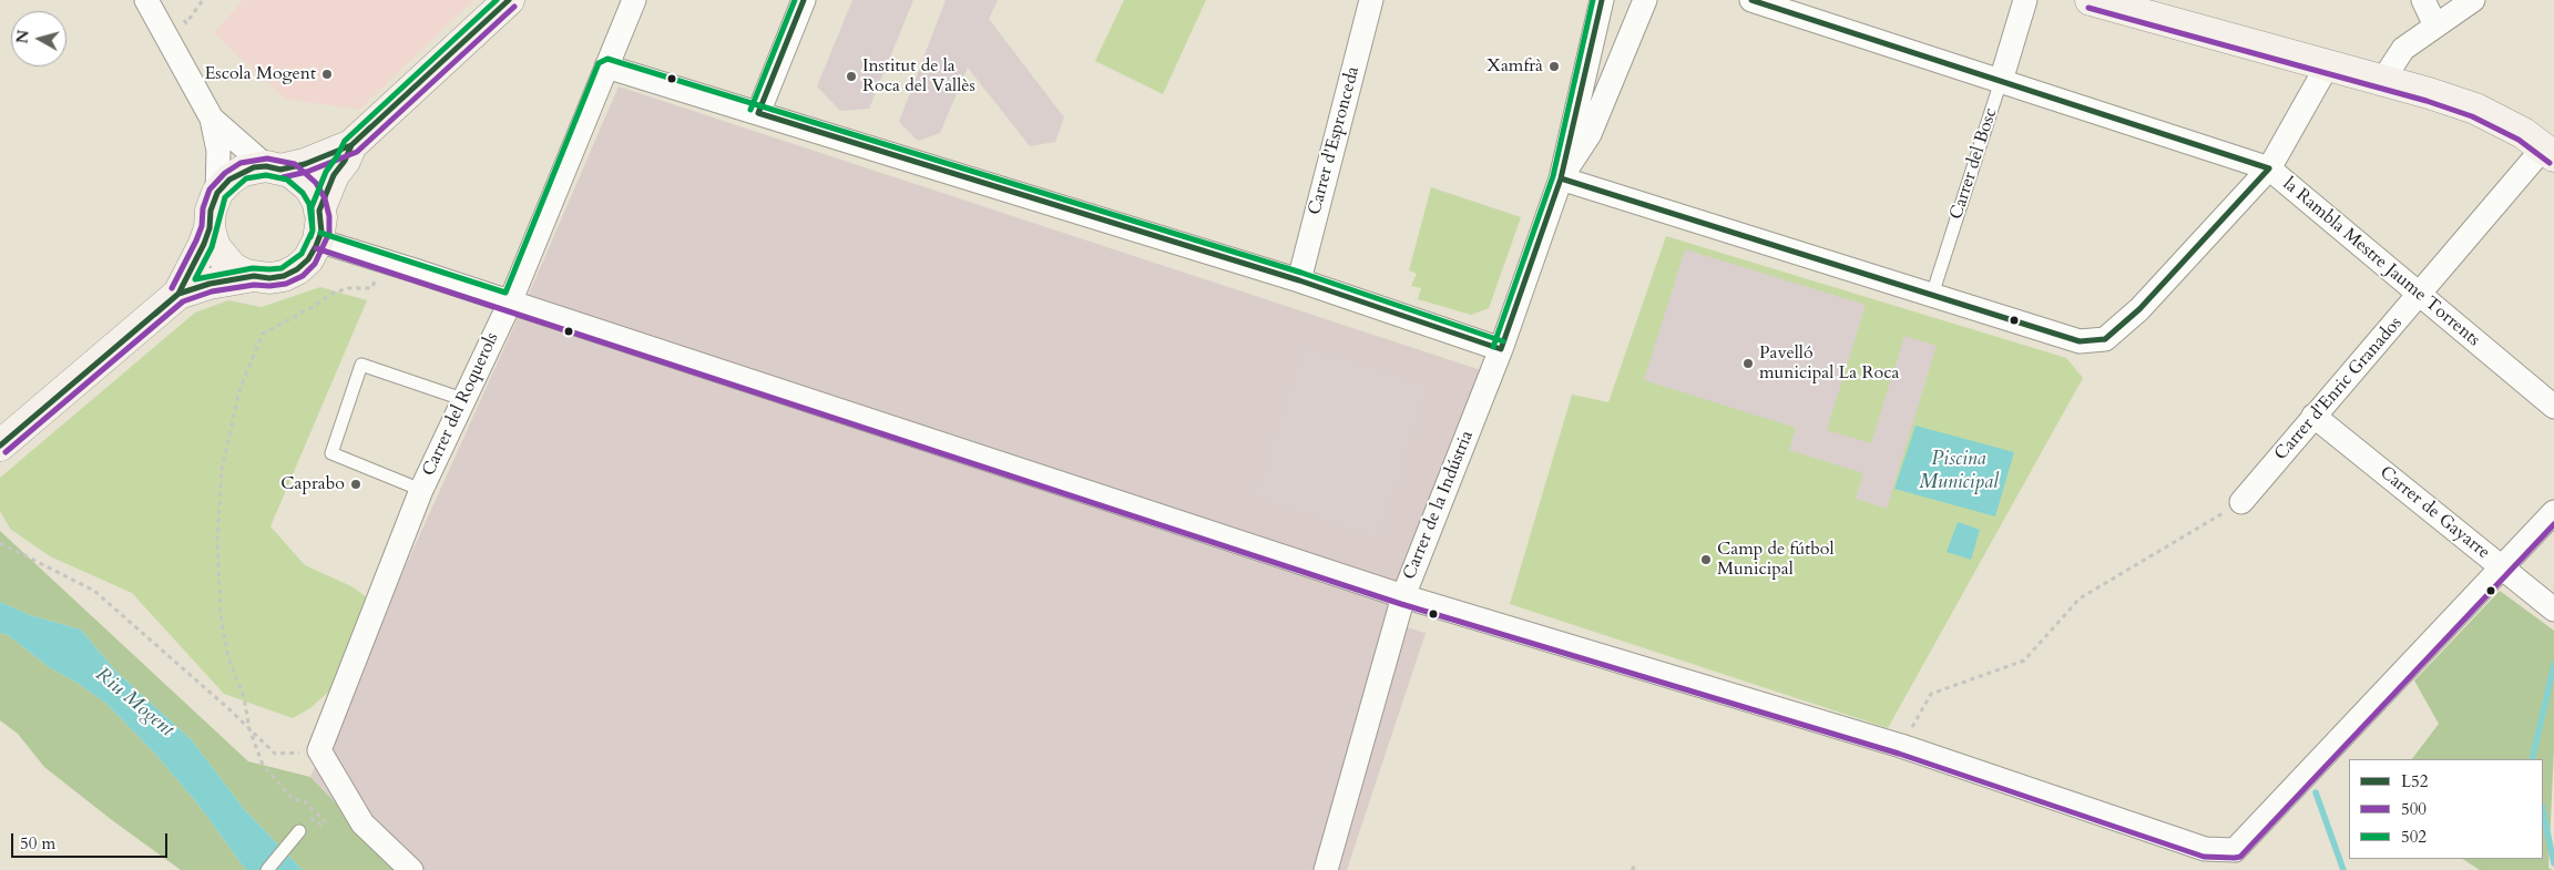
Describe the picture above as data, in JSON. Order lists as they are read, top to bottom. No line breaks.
{"streets":{"street":["Carrer d'Espronceda","Carrer del Bosc","la Rambla Mestre Jaume Torrents","Carrer d'Enric Granados","Carrer del Roquerols","Carrer de la Indústria","Carrer de Gayarre"]},"crossings":[["Carrer del Bosc","la Rambla Mestre Jaume Torrents"],["la Rambla Mestre Jaume Torrents","Carrer d'Enric Granados"],["Carrer d'Enric Granados","Carrer de Gayarre"]],"water":["Piscina Municipal","Riu Mogent"],"places":["Xamfrà","Escola Mogent","Institut de la Roca del Vallès","Pavelló municipal La Roca","Caprabo","Camp de fútbol Municipal"],"lines":["transit line L52","transit line 502","transit line 500"],"legend":["L52","500","502"],"scale_bar":"50 m","north":"left"}
